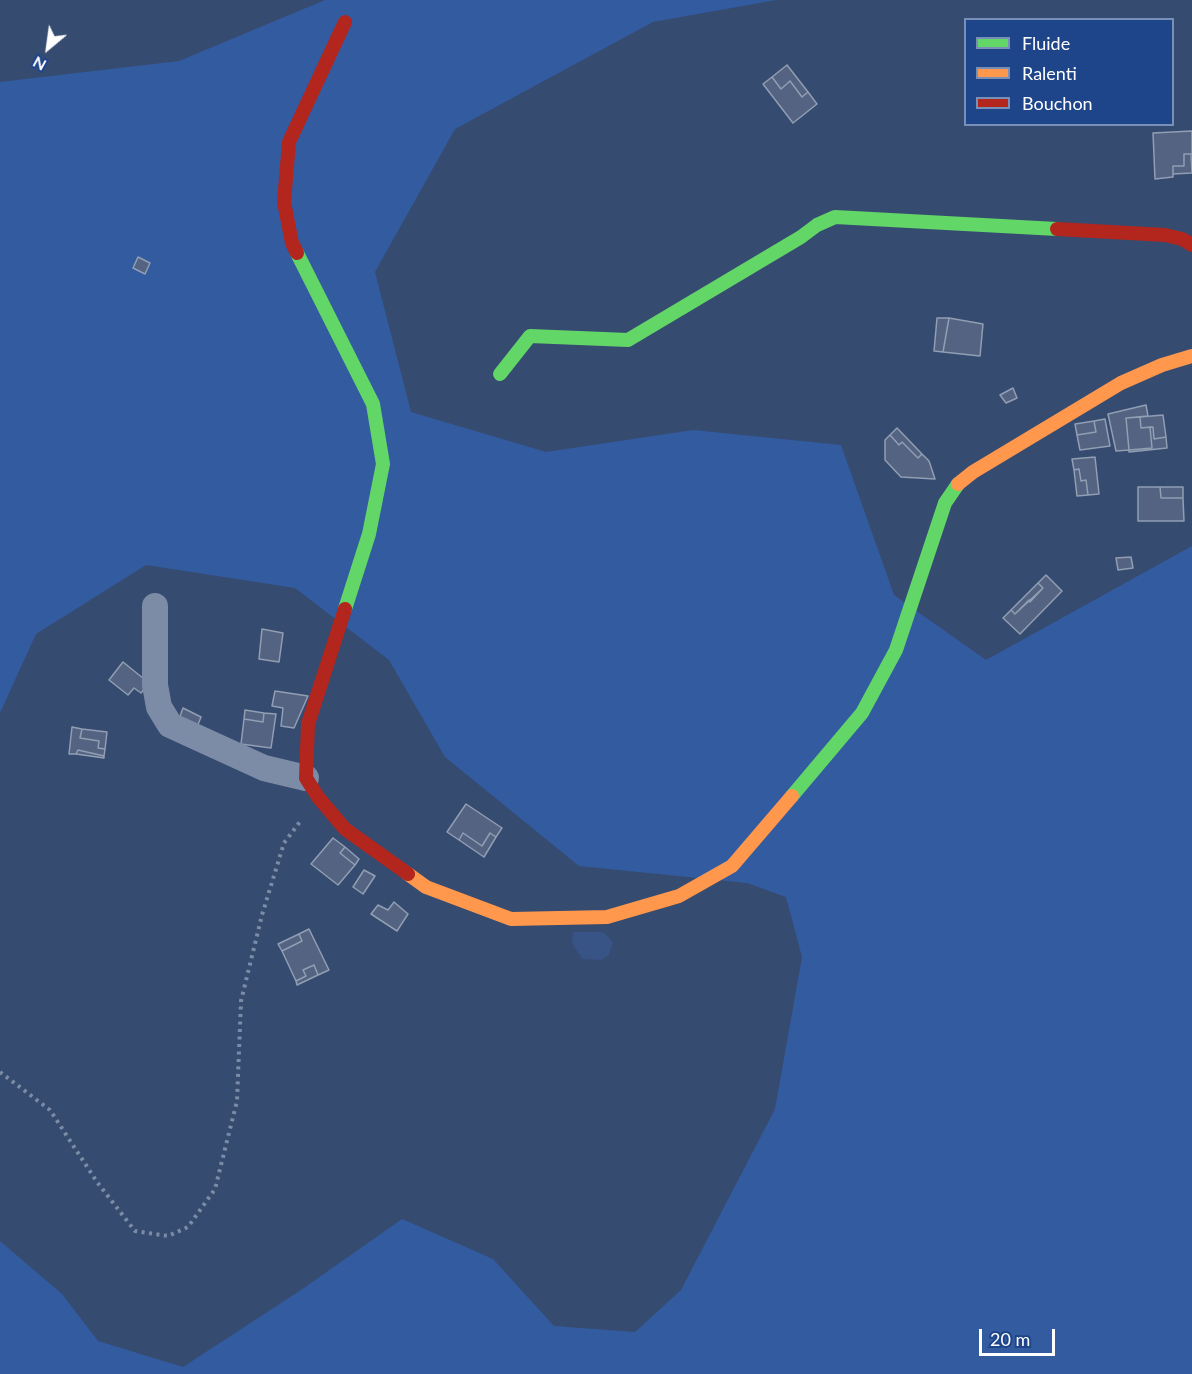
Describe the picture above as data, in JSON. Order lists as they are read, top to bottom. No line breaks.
{"legend":["Fluide","Ralenti","Bouchon"],"scale_bar":"20 m","north":"bottom left"}
